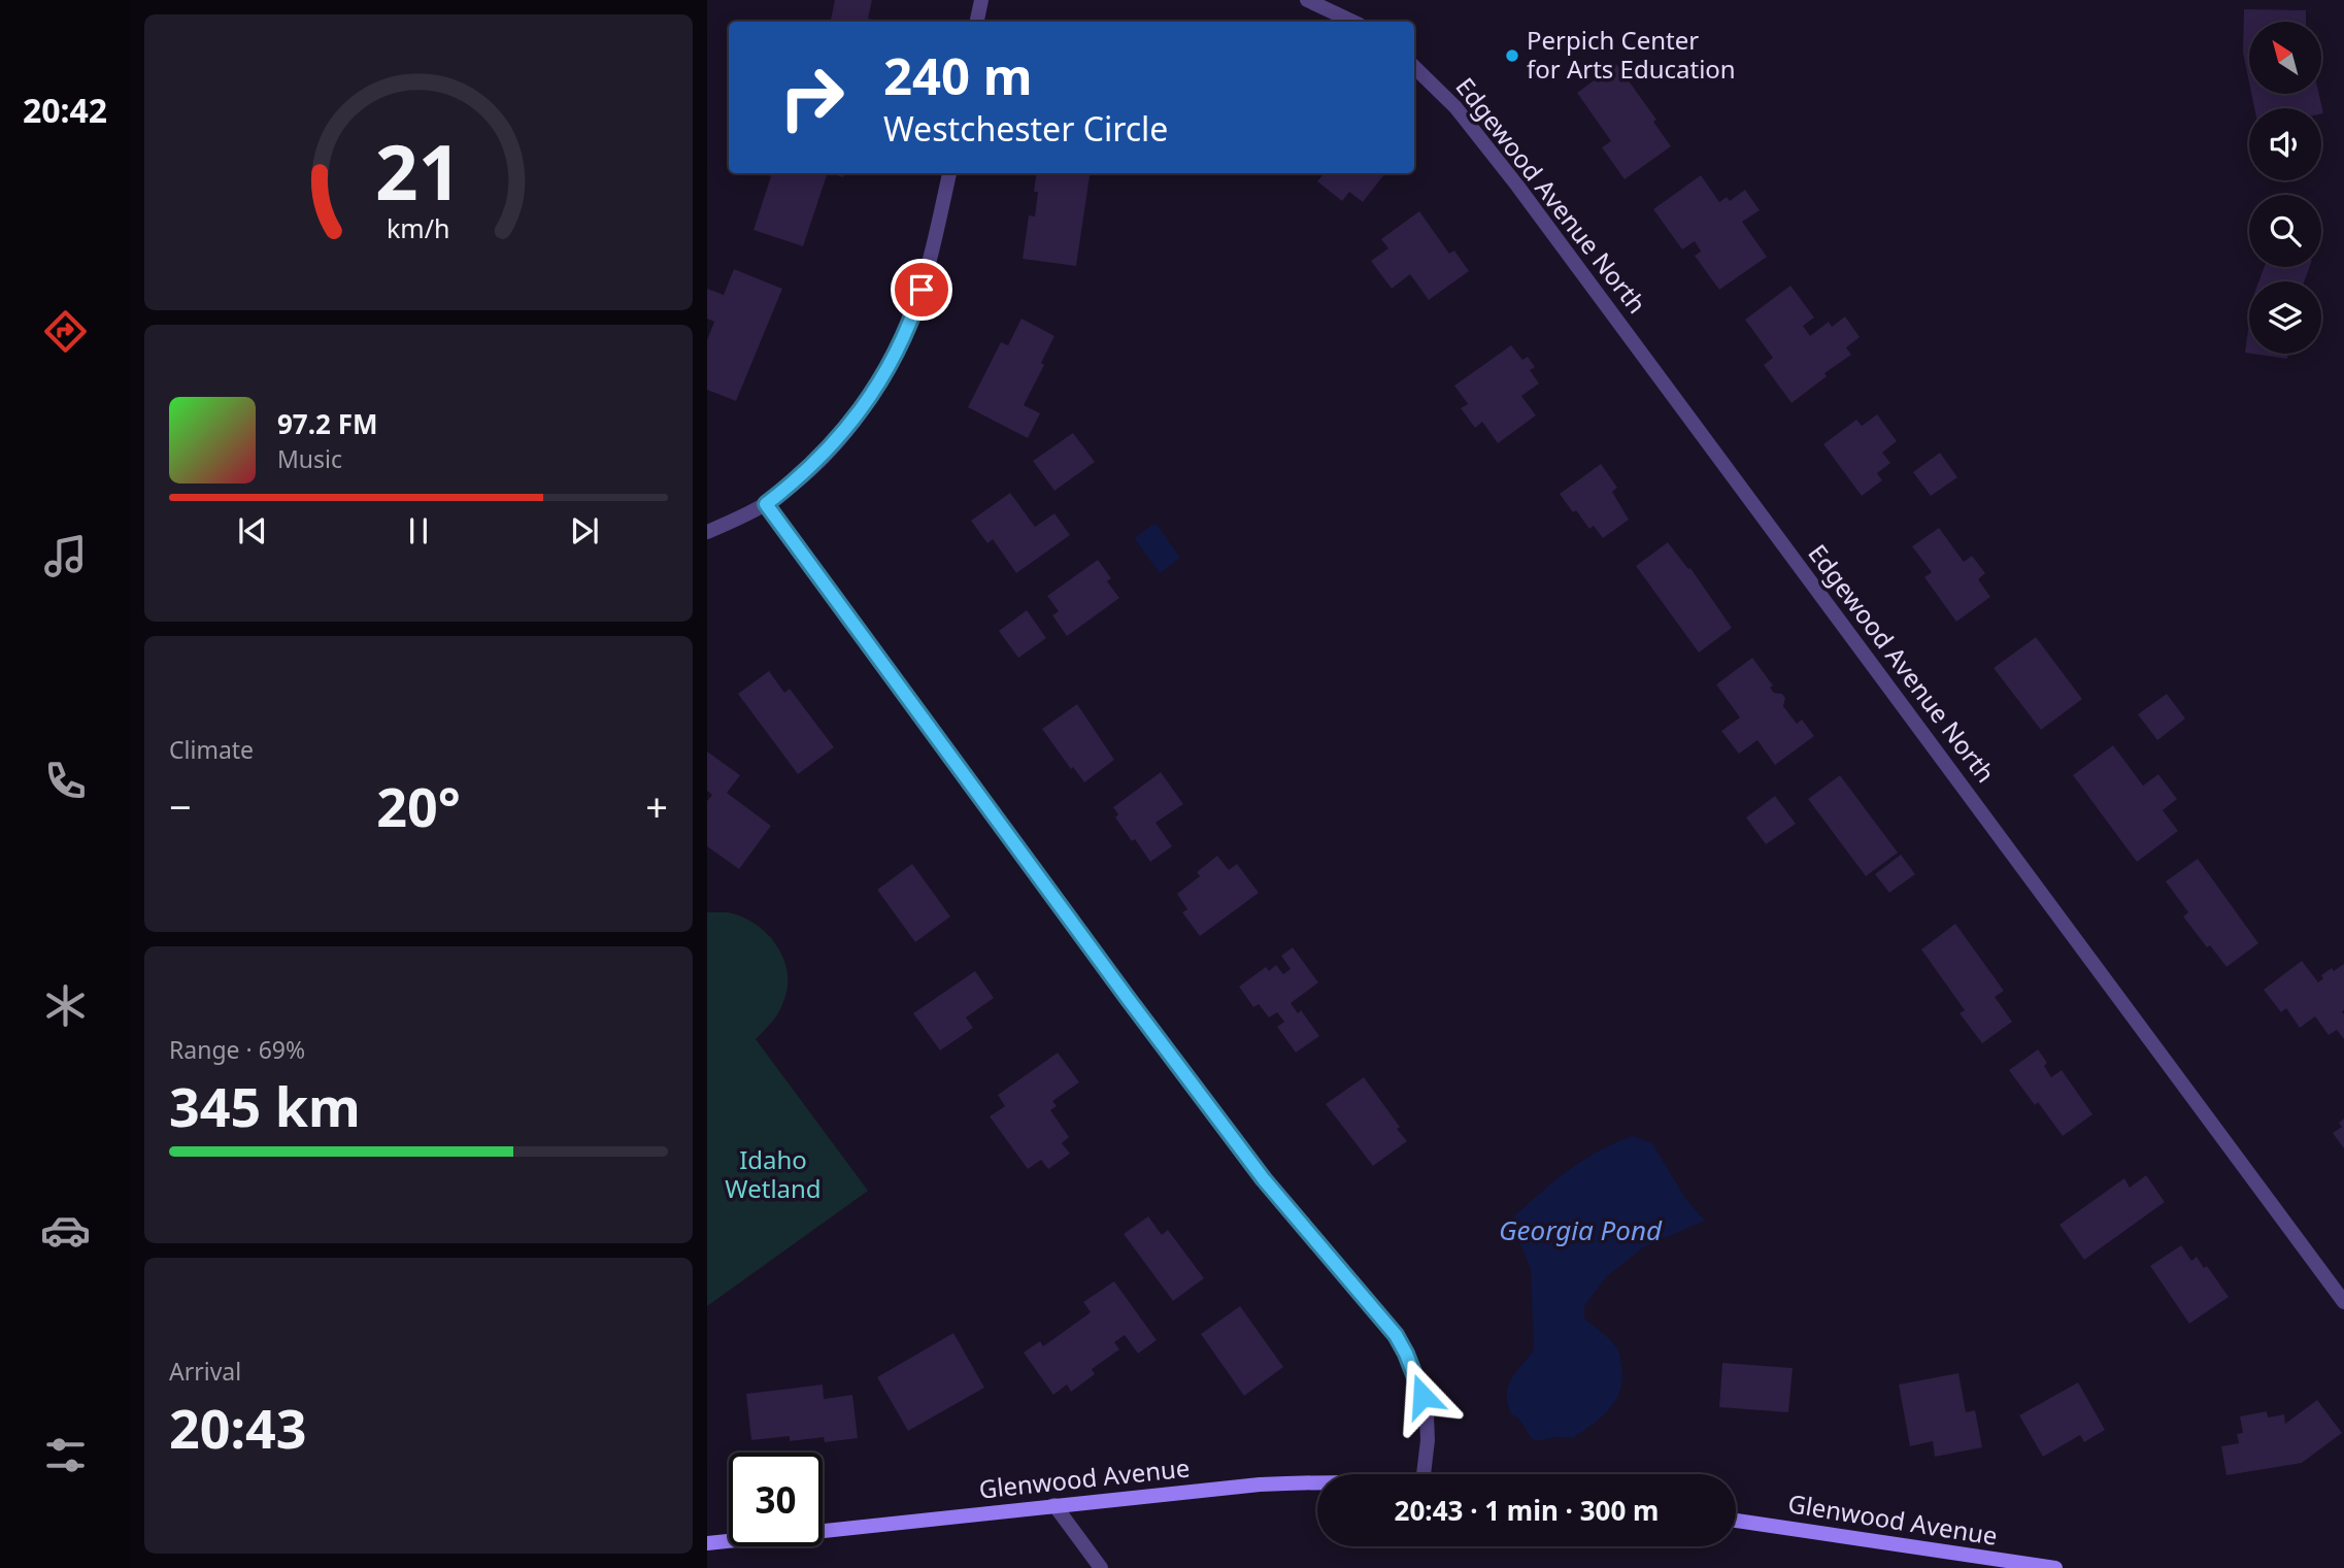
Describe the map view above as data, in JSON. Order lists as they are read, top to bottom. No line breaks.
{"streets":{"street":["Edgewood Avenue North","Glenwood Avenue"]},"water":["Georgia Pond"],"parks":["Idaho Wetland"],"places":["Perpich Center for Arts Education"],"north":"top left","page":{"tabs":"20:42","turn":["240 m","Westchester Circle"],"song":["97.2 FM","Music"],"tile":["Climate",["Range · 69%","345 km"],["Arrival","20:43"]],"heat":["−","20°","+"],"limit":"30","trip":"20:43 · 1 min · 300 m","gauge":["21","km/h"]}}
